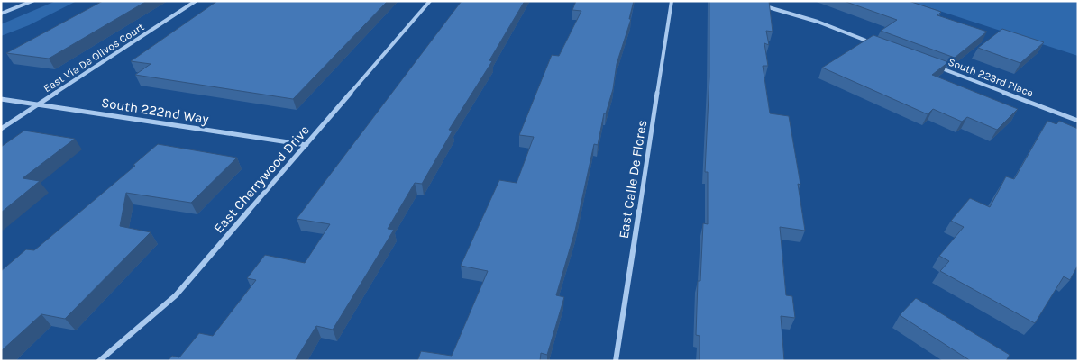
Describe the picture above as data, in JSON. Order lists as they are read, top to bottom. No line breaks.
{"streets":{"street":["East Via De Olivos Court","South 223rd Place","South 222nd Way","East Cherrywood Drive","East Calle De Flores"]},"crossings":[["East Via De Olivos Court","South 222nd Way"],["South 222nd Way","East Cherrywood Drive"]]}
